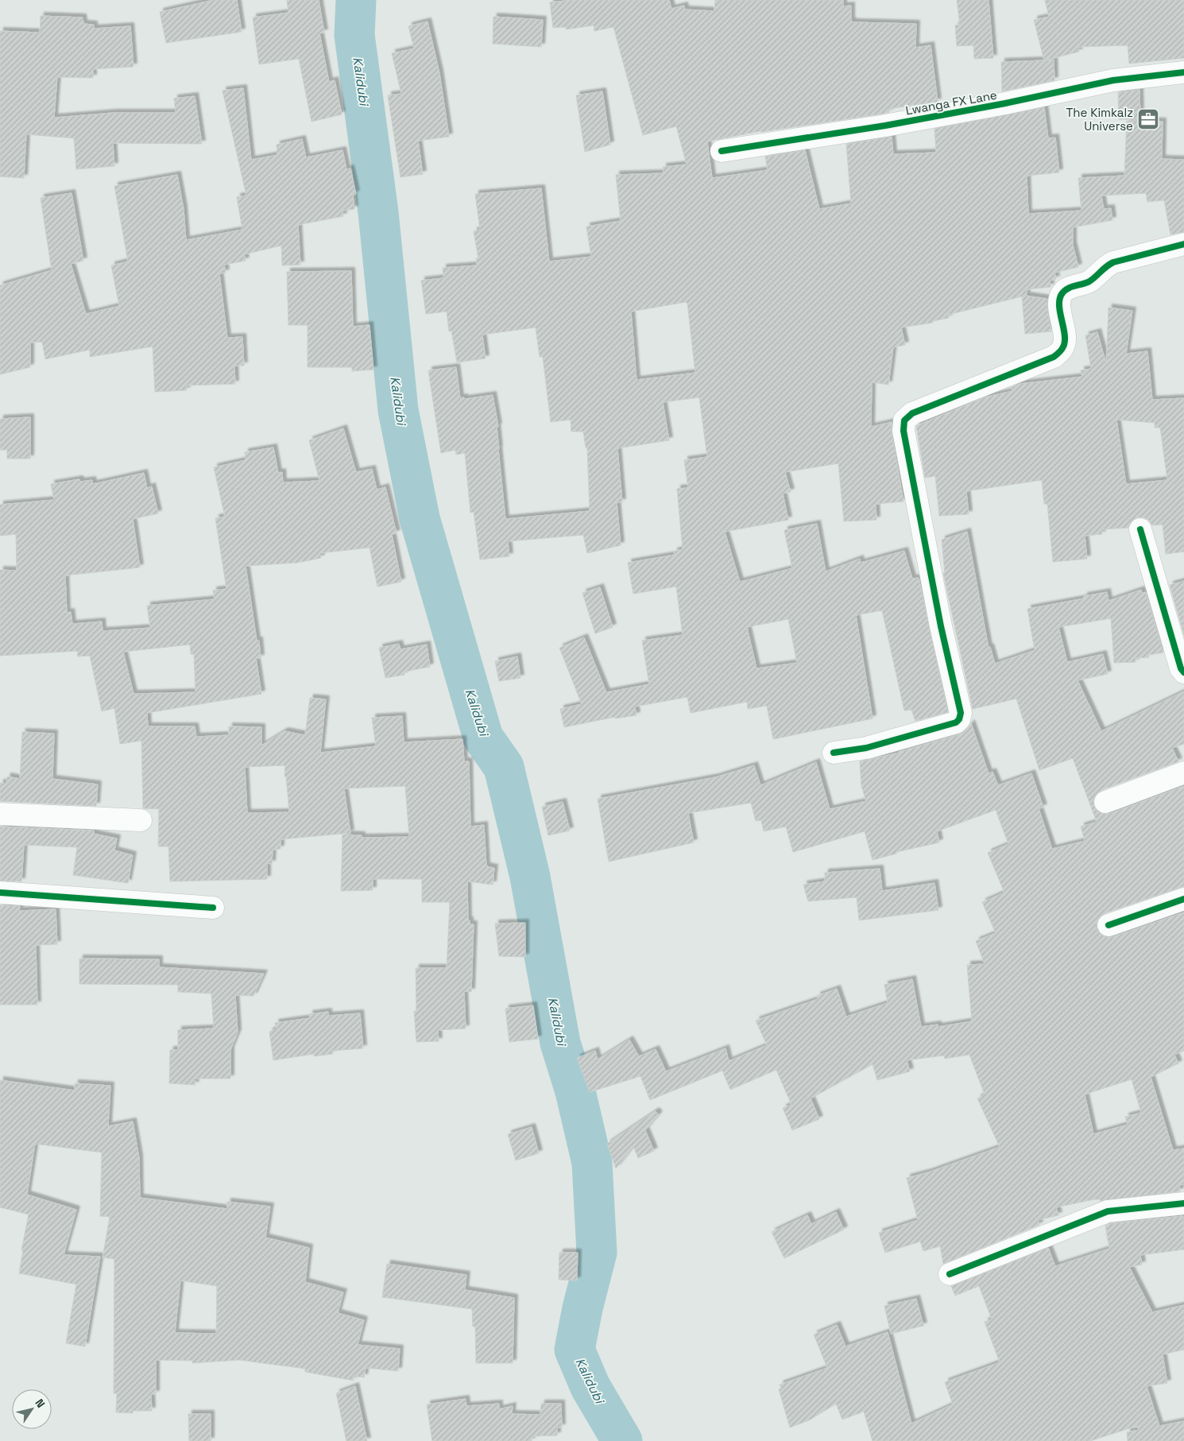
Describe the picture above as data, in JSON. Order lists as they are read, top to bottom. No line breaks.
{"streets":{"street":["Lwanga FX Lane"]},"water":["Kalidubi"],"places":{"office":["The Kimkalz Universe"]},"north":"top right"}
